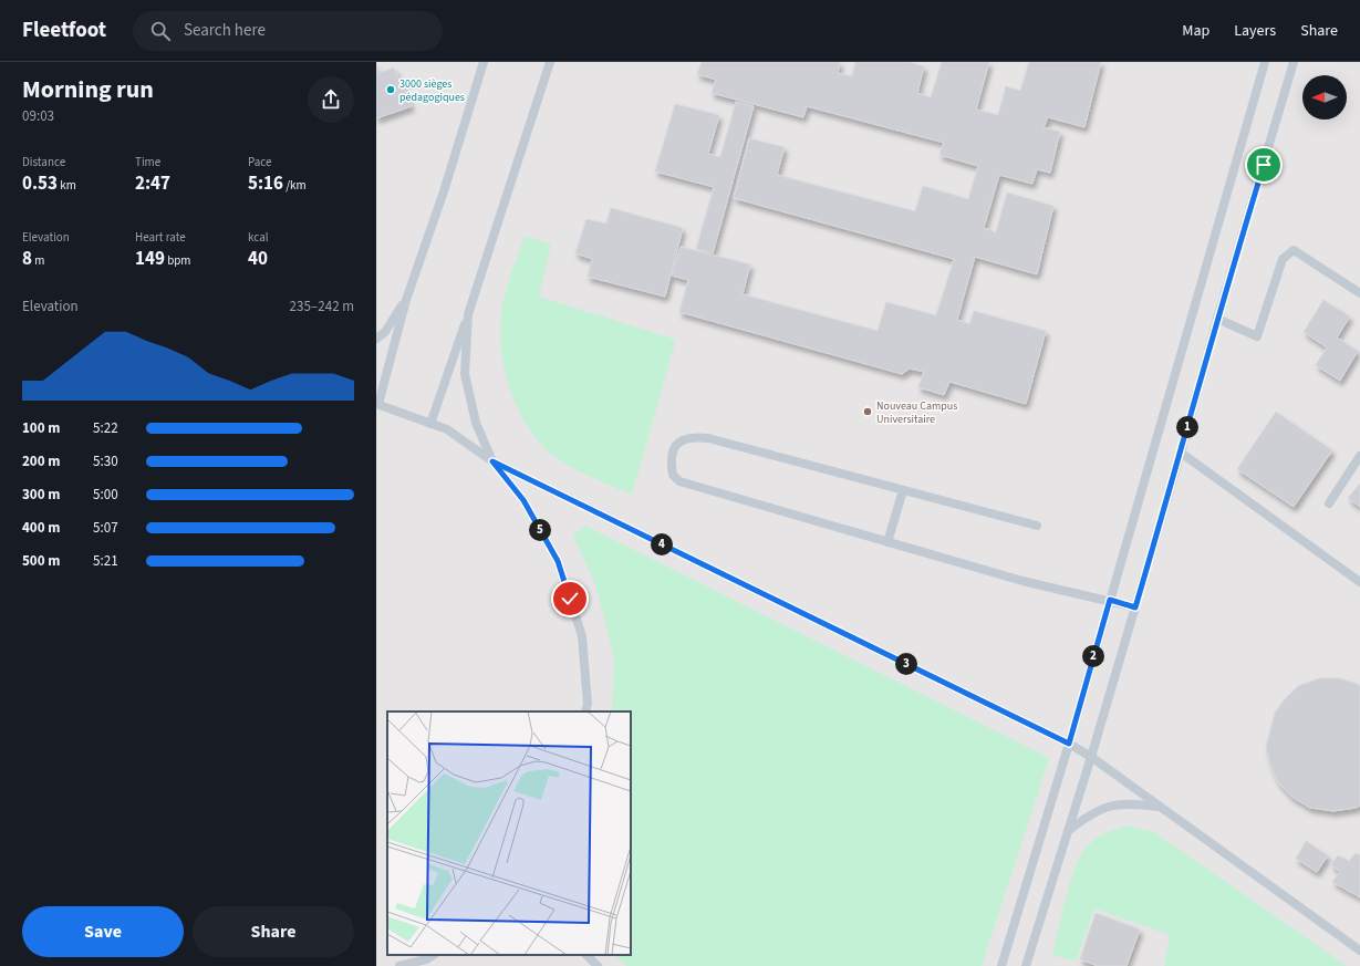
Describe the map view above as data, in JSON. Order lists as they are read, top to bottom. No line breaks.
{"places":["3000 sièges pédagogiques","Nouveau Campus Universitaire"],"north":"left","page":{"header":"Fleetfoot","search":"Search here","nav":["Map","Layers","Share"],"heading":["Morning run","09:03"],"stats":[["Distance","0.53 km"],["Time","2:47"],["Pace","5:16 /km"],["Elevation","8 m"],["Heart rate","149 bpm"],["kcal","40"]],"chart":["Elevation","235–242 m"],"list":[{"name":"100 m","note":"5:22"},{"name":"200 m","note":"5:30"},{"name":"300 m","note":"5:00"},{"name":"400 m","note":"5:07"},{"name":"500 m","note":"5:21"}],"pins":["1","5","4","2","3"],"buttons":["Save","Share"]}}
